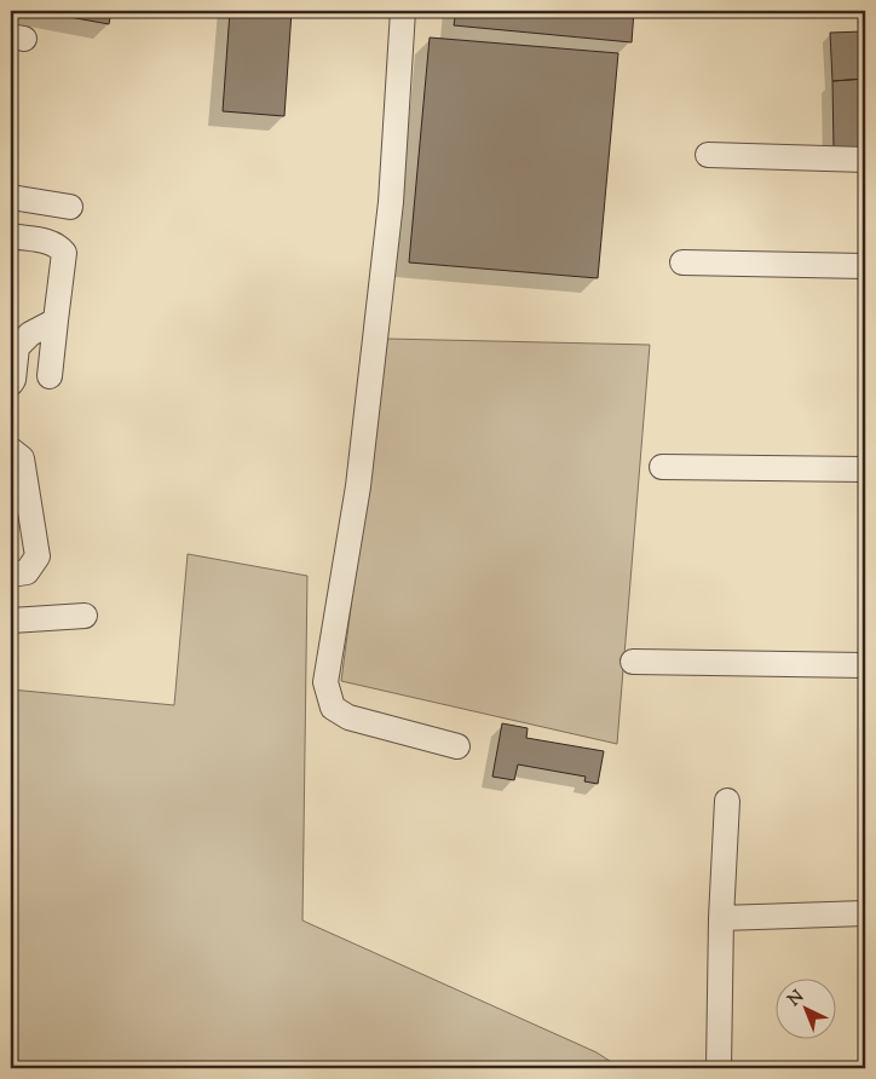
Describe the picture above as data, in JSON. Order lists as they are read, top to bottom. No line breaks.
{"north":"top left"}
